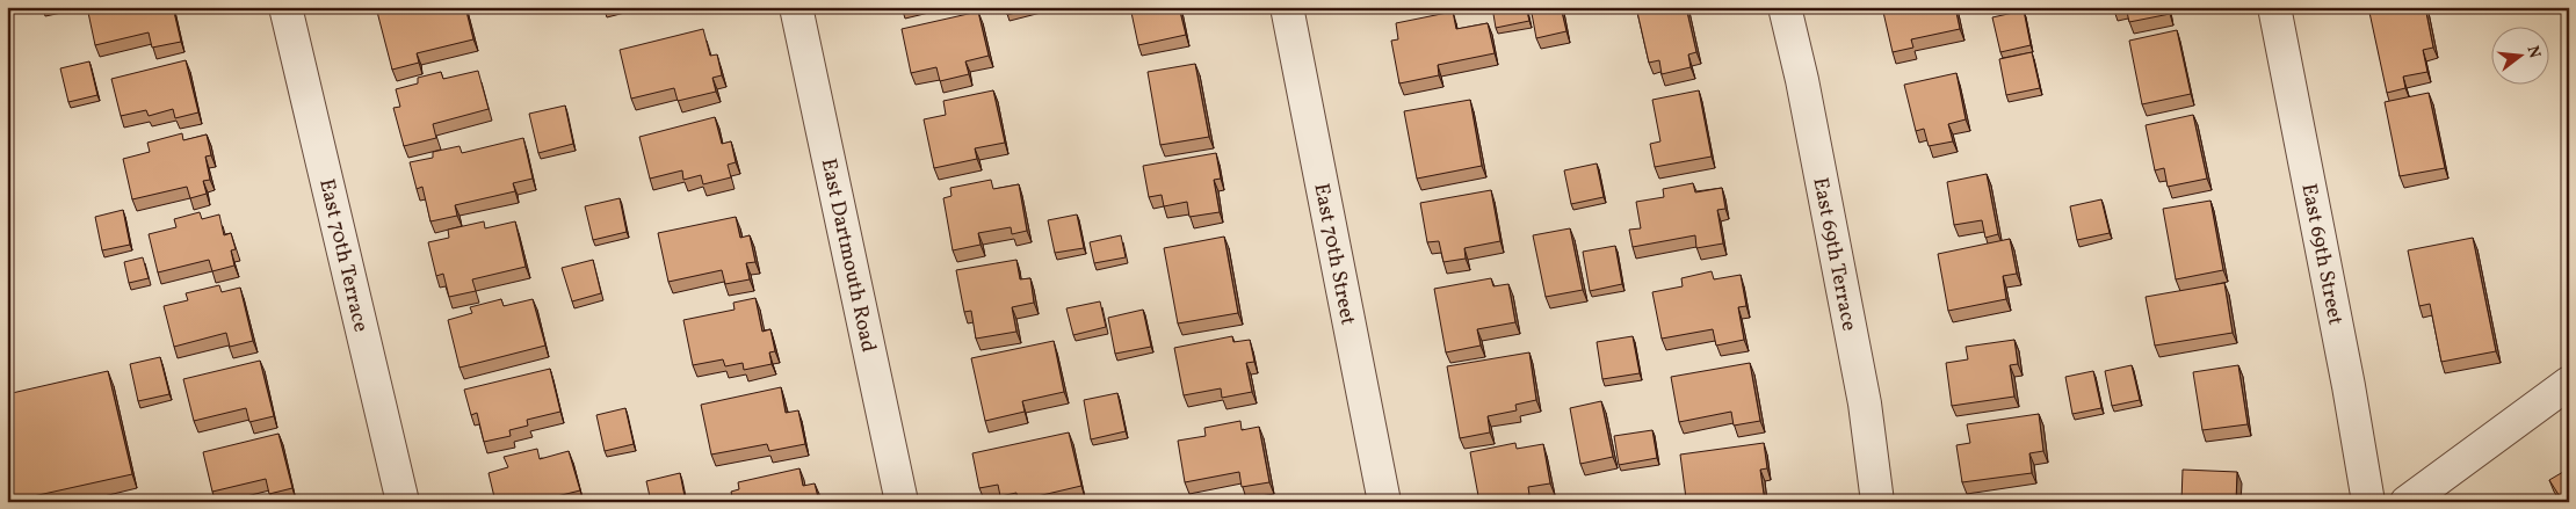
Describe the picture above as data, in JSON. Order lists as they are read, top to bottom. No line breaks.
{"streets":{"street":["East 70th Street","East 69th Terrace","East 69th Street","East 70th Terrace","East Dartmouth Road"]},"north":"right"}
